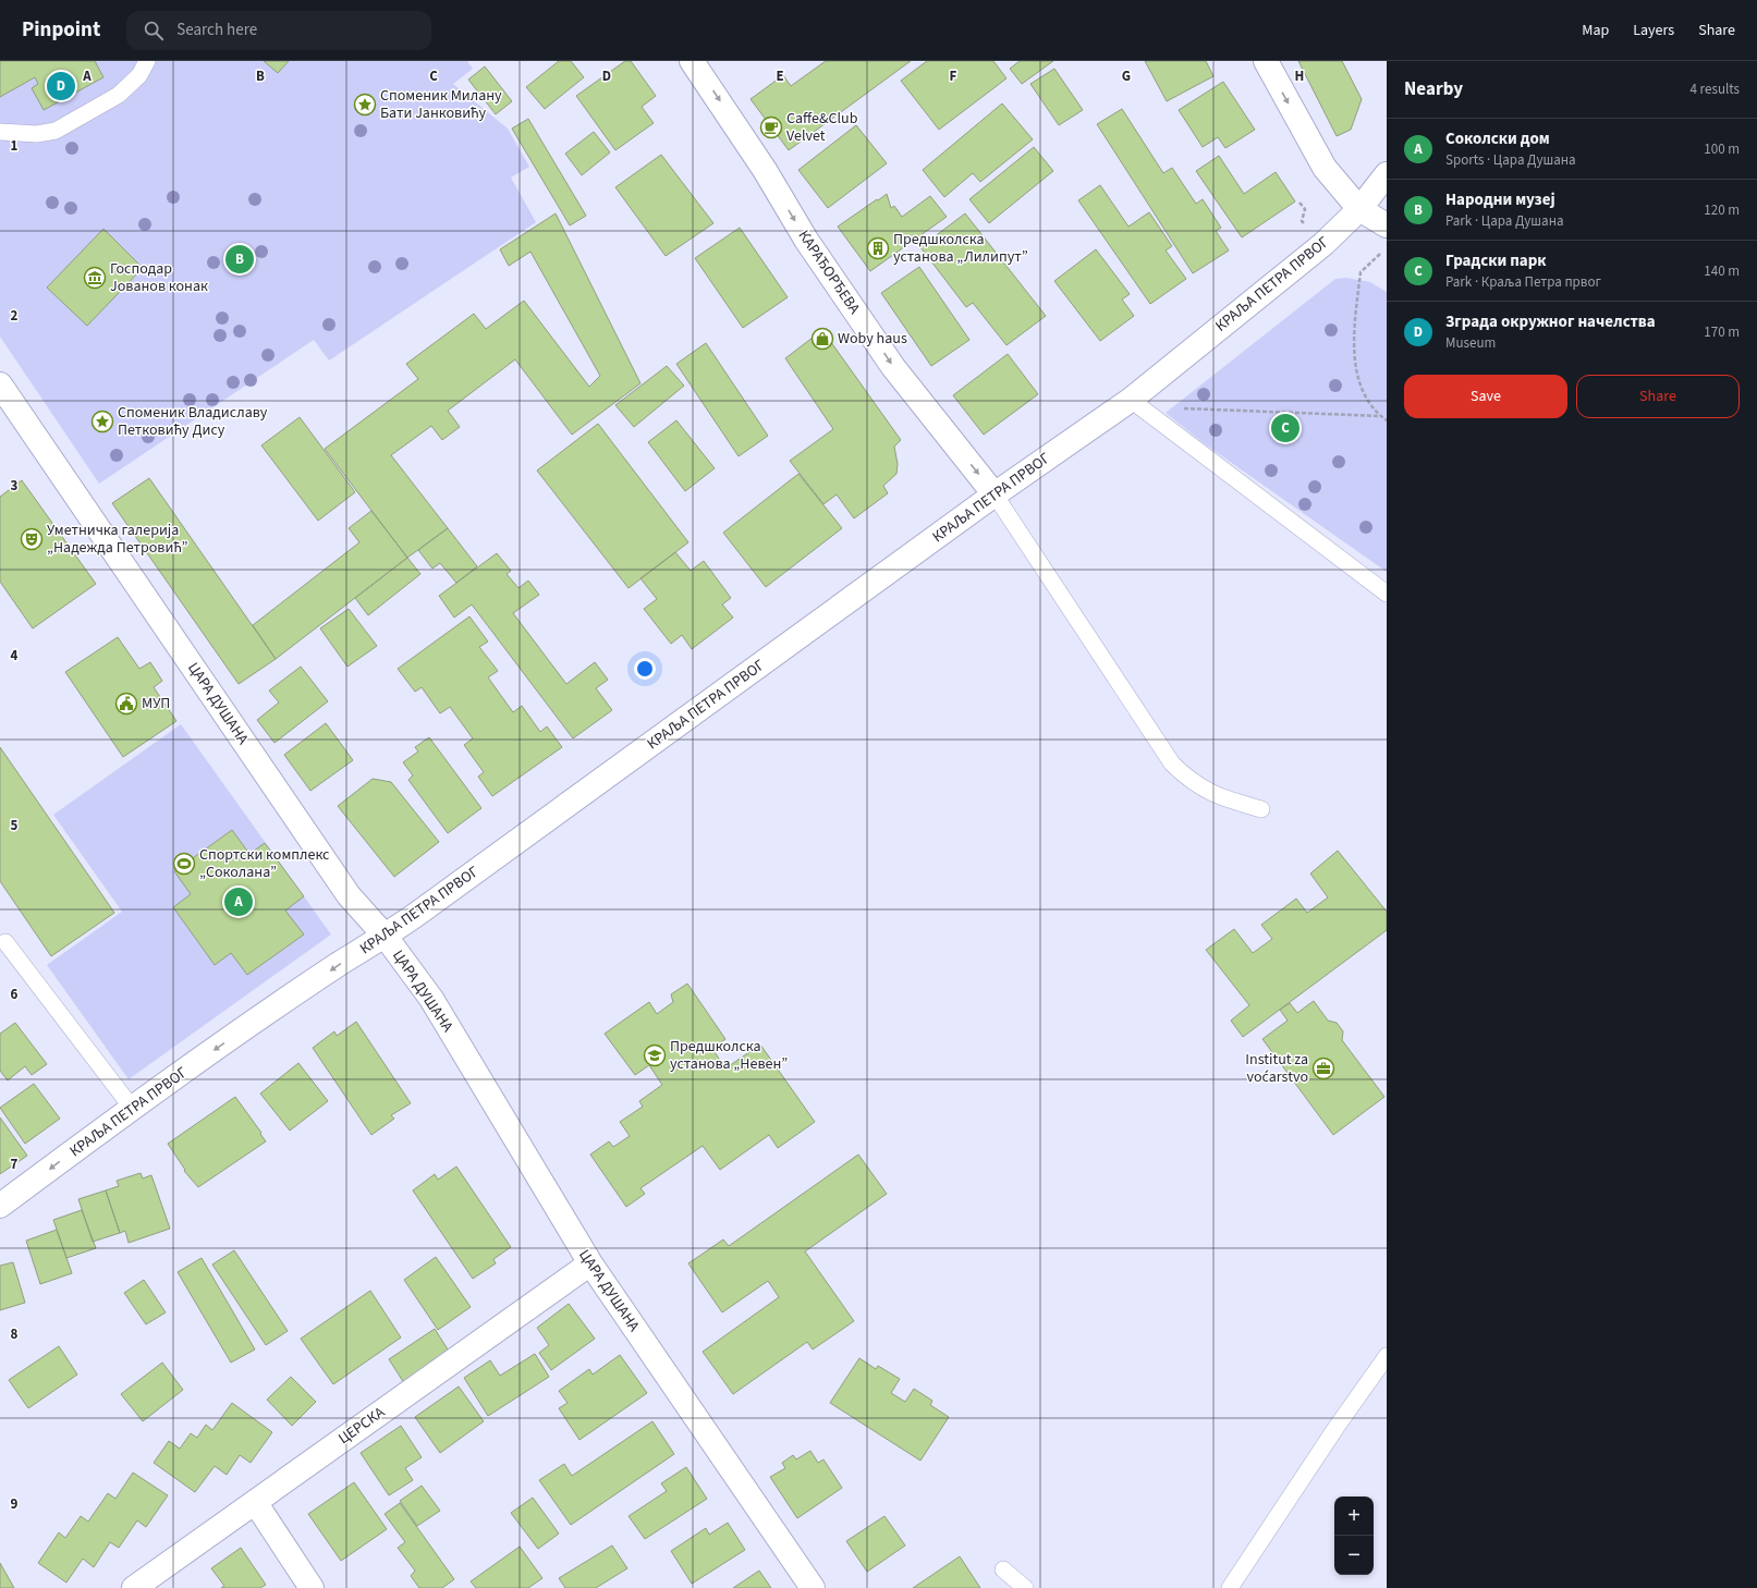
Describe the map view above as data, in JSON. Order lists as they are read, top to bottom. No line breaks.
{"streets":{"street":["КАРАЂОРЂЕВА","КРАЉА ПЕТРА ПРВОГ","ЦАРА ДУШАНА","ЦЕРСКА"]},"crossings":[["КАРАЂОРЂЕВА","КРАЉА ПЕТРА ПРВОГ"],["КРАЉА ПЕТРА ПРВОГ","ЦАРА ДУШАНА"],["ЦАРА ДУШАНА","ЦЕРСКА"]],"one_way":["КАРАЂОРЂЕВА"],"places":{"place":["Споменик Милану Бати Јанковићу","Споменик Владиславу Петковићу Дису"],"cafe":["Caffe&Club Velvet"],"building":["Предшколска установа „Лилипут”"],"museum":["Господар Јованов конак"],"shop":["Woby haus"],"theatre":["Уметничка галерија „Надежда Петровић”"],"public building":["МУП"],"sports":["Спортски комплекс „Соколана”"],"school or university":["Предшколска установа „Невен”"],"office":["Institut za voćarstvo"]},"page":{"header":"Pinpoint","search":"Search here","nav":["Map","Layers","Share"],"heading":["Nearby","4 results"],"pins":["D","B","C","A"],"list":[{"mark":"A","name":"Соколски дом","note":"Sports · Цара Душана","value":"100 m"},{"mark":"B","name":"Народни музеј","note":"Park · Цара Душана","value":"120 m"},{"mark":"C","name":"Градски парк","note":"Park · Краља Петра првог","value":"140 m"},{"mark":"D","name":"Зграда окружног начелства","note":"Museum","value":"170 m"}],"buttons":["Save","Share"],"map_buttons":["+","−"]},"grid":{"columns":["A","B","C","D","E","F","G","H"],"rows":["1","2","3","4","5","6","7","8","9"]}}
